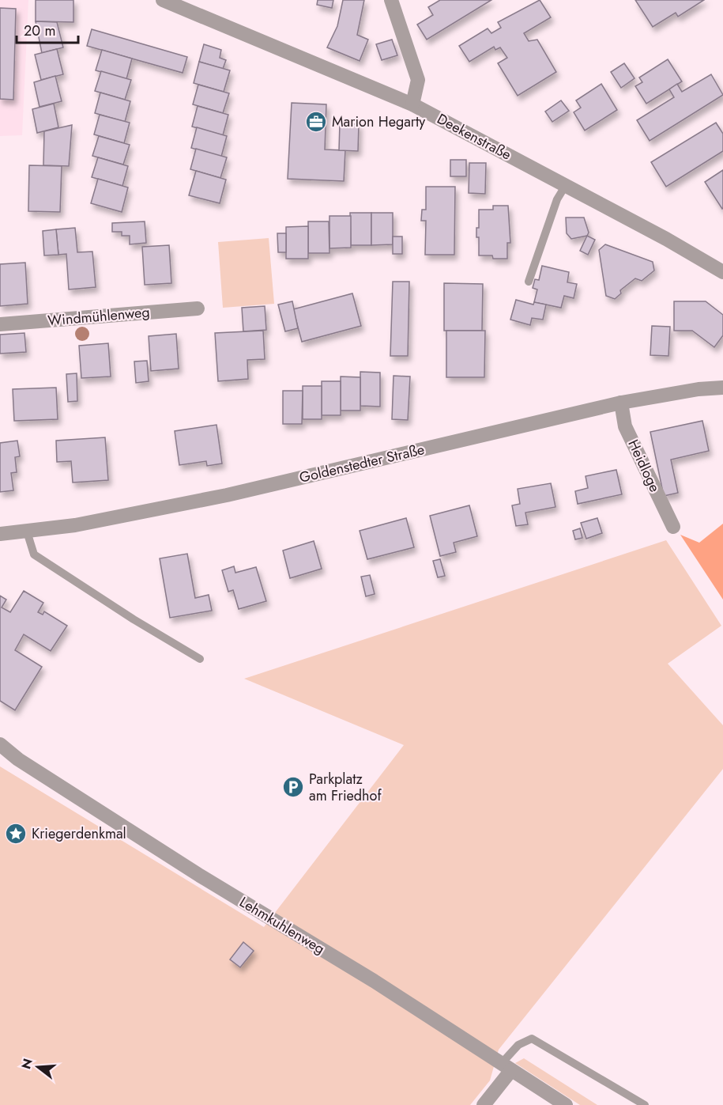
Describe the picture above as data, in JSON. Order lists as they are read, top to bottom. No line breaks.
{"streets":{"street":["Deekenstraße","Windmühlenweg","Goldenstedter Straße","Heidloge","Lehmkuhlenweg"]},"crossings":[["Goldenstedter Straße","Heidloge"]],"places":{"office":["Marion Hegarty"],"parking":["Parkplatz am Friedhof"],"place":["Kriegerdenkmal"]},"scale_bar":"20 m","north":"left"}
